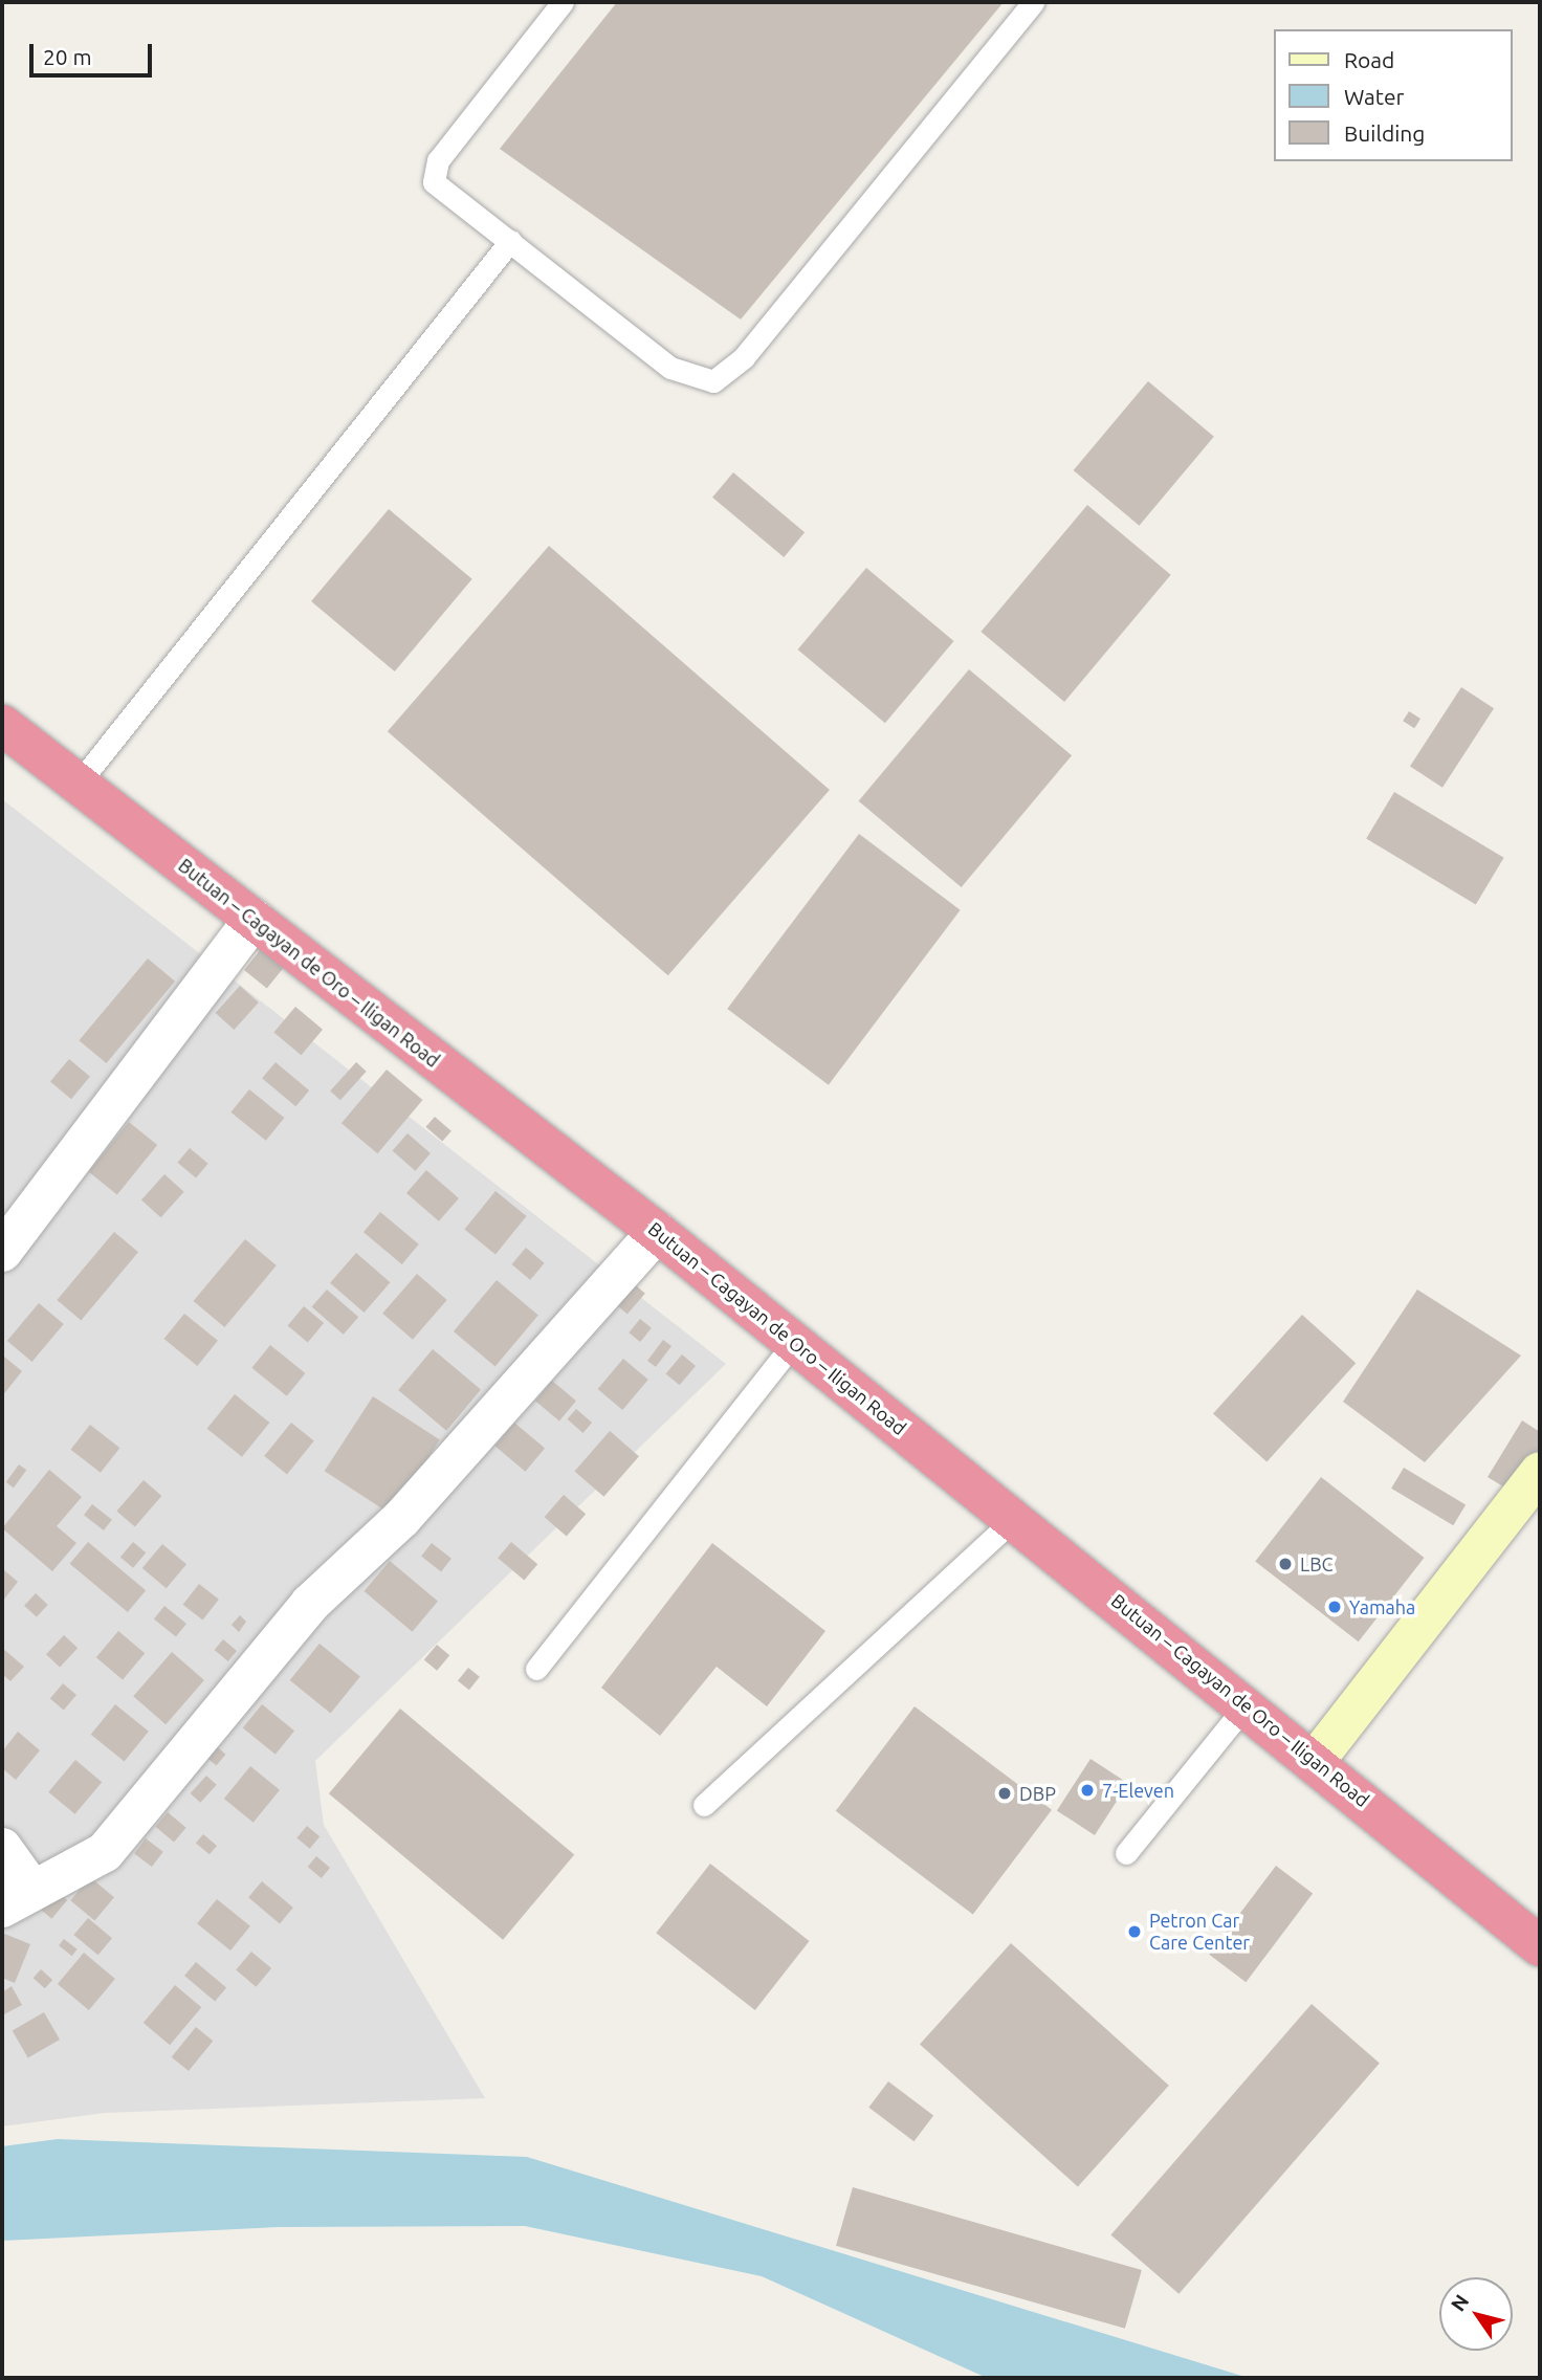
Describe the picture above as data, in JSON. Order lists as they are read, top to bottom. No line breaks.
{"streets":{"highway":["Butuan – Cagayan de Oro – Iligan Road"]},"places":["LBC","Yamaha","7-Eleven","DBP","Petron Car Care Center"],"legend":["Road","Water","Building"],"scale_bar":"20 m","north":"top left"}
